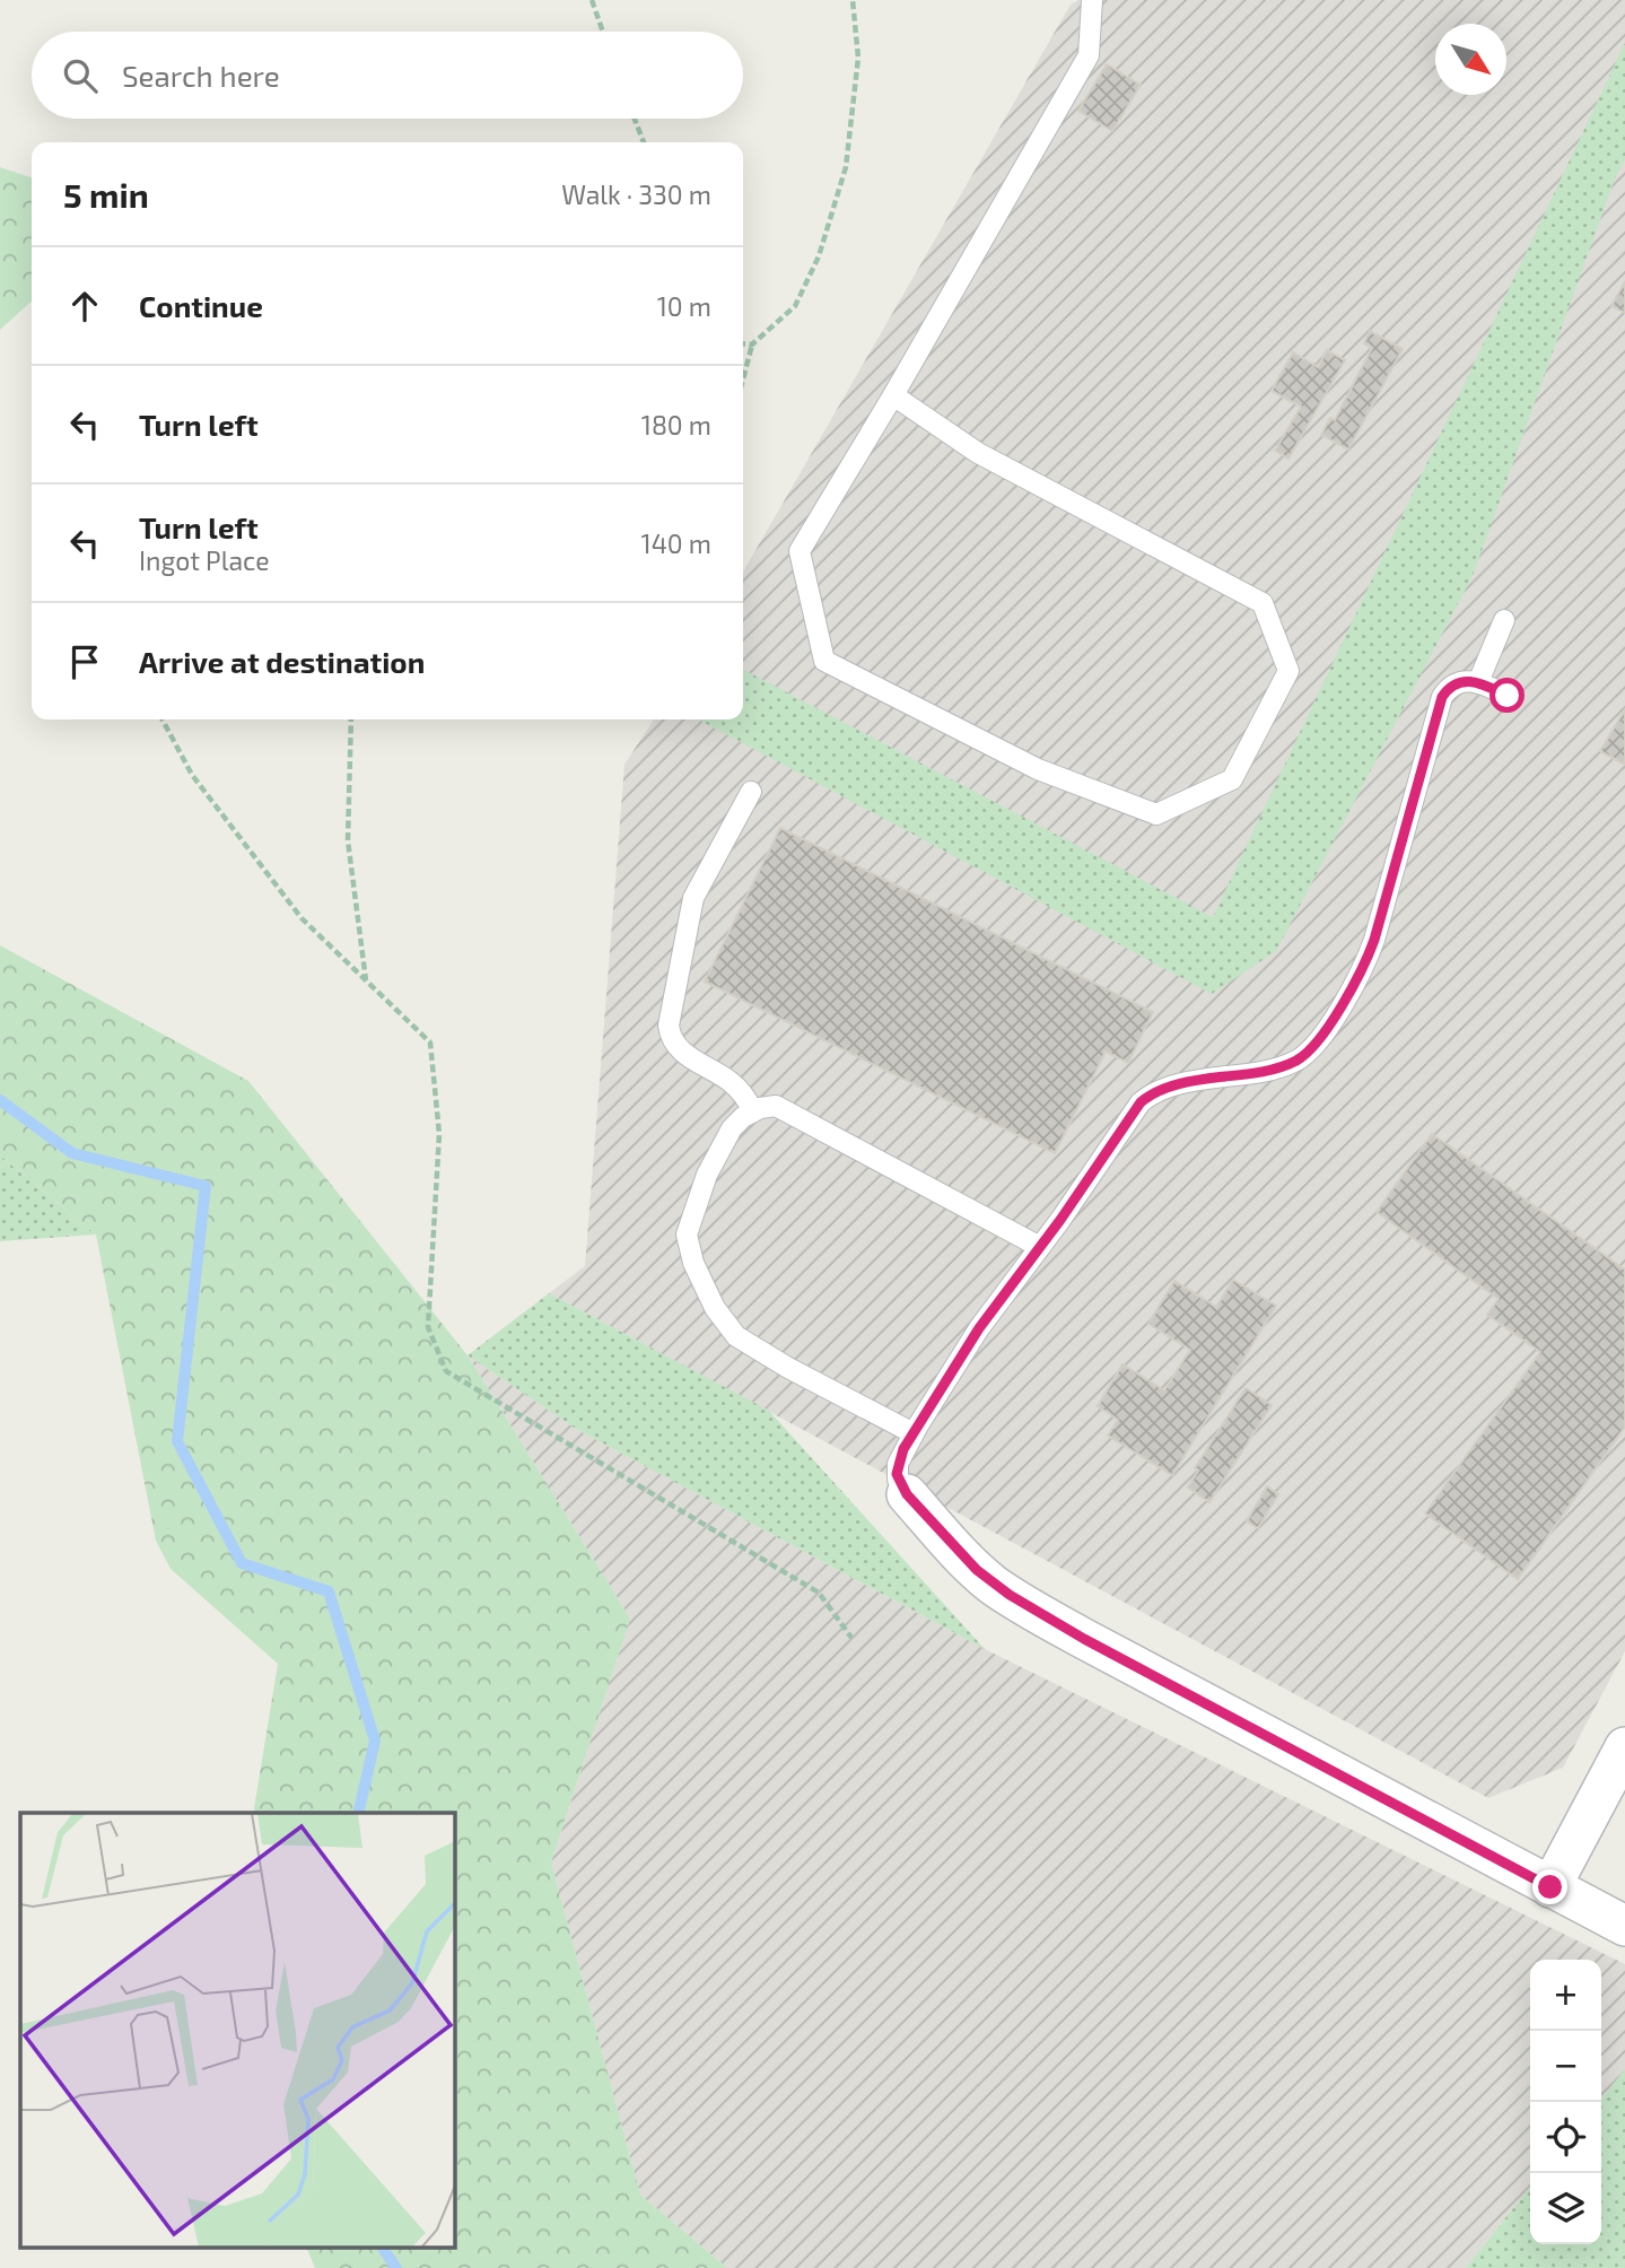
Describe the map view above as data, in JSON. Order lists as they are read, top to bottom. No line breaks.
{"north":"bottom right","page":{"search":"Search here","heading":["5 min","Walk · 330 m"],"list":[["Continue","10 m"],["Turn left","180 m"],["Turn left","Ingot Place","140 m"],"Arrive at destination"],"map_buttons":["+","−"]}}
